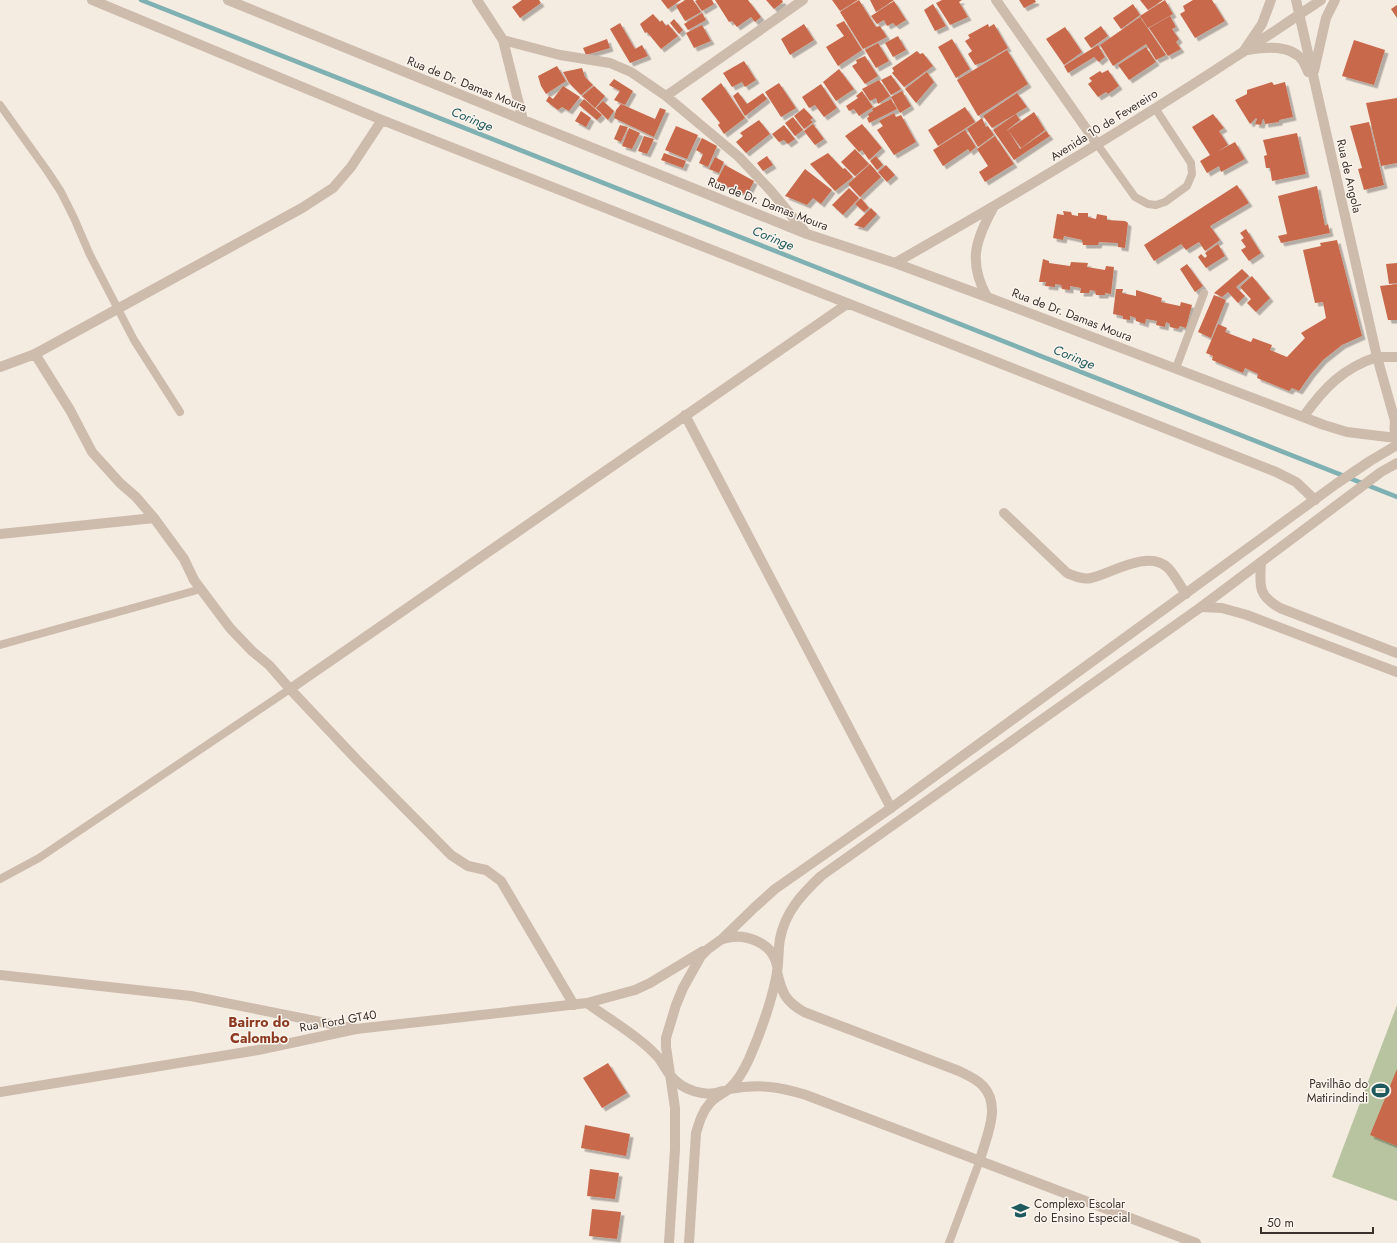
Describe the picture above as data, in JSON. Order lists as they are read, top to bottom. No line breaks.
{"streets":{"street":["Rua de Dr. Damas Moura","Avenida 10 de Fevereiro","Rua de Angola","Rua Ford GT40"]},"crossings":[["Rua de Dr. Damas Moura","Avenida 10 de Fevereiro"],["Rua de Dr. Damas Moura","Rua de Angola"],["Avenida 10 de Fevereiro","Rua de Angola"]],"districts":["Bairro do Calombo"],"water":["Coringe"],"places":{"sports":["Pavilhão do Matirindindi"],"school or university":["Complexo Escolar do Ensino Especial"]},"scale_bar":"50 m"}
